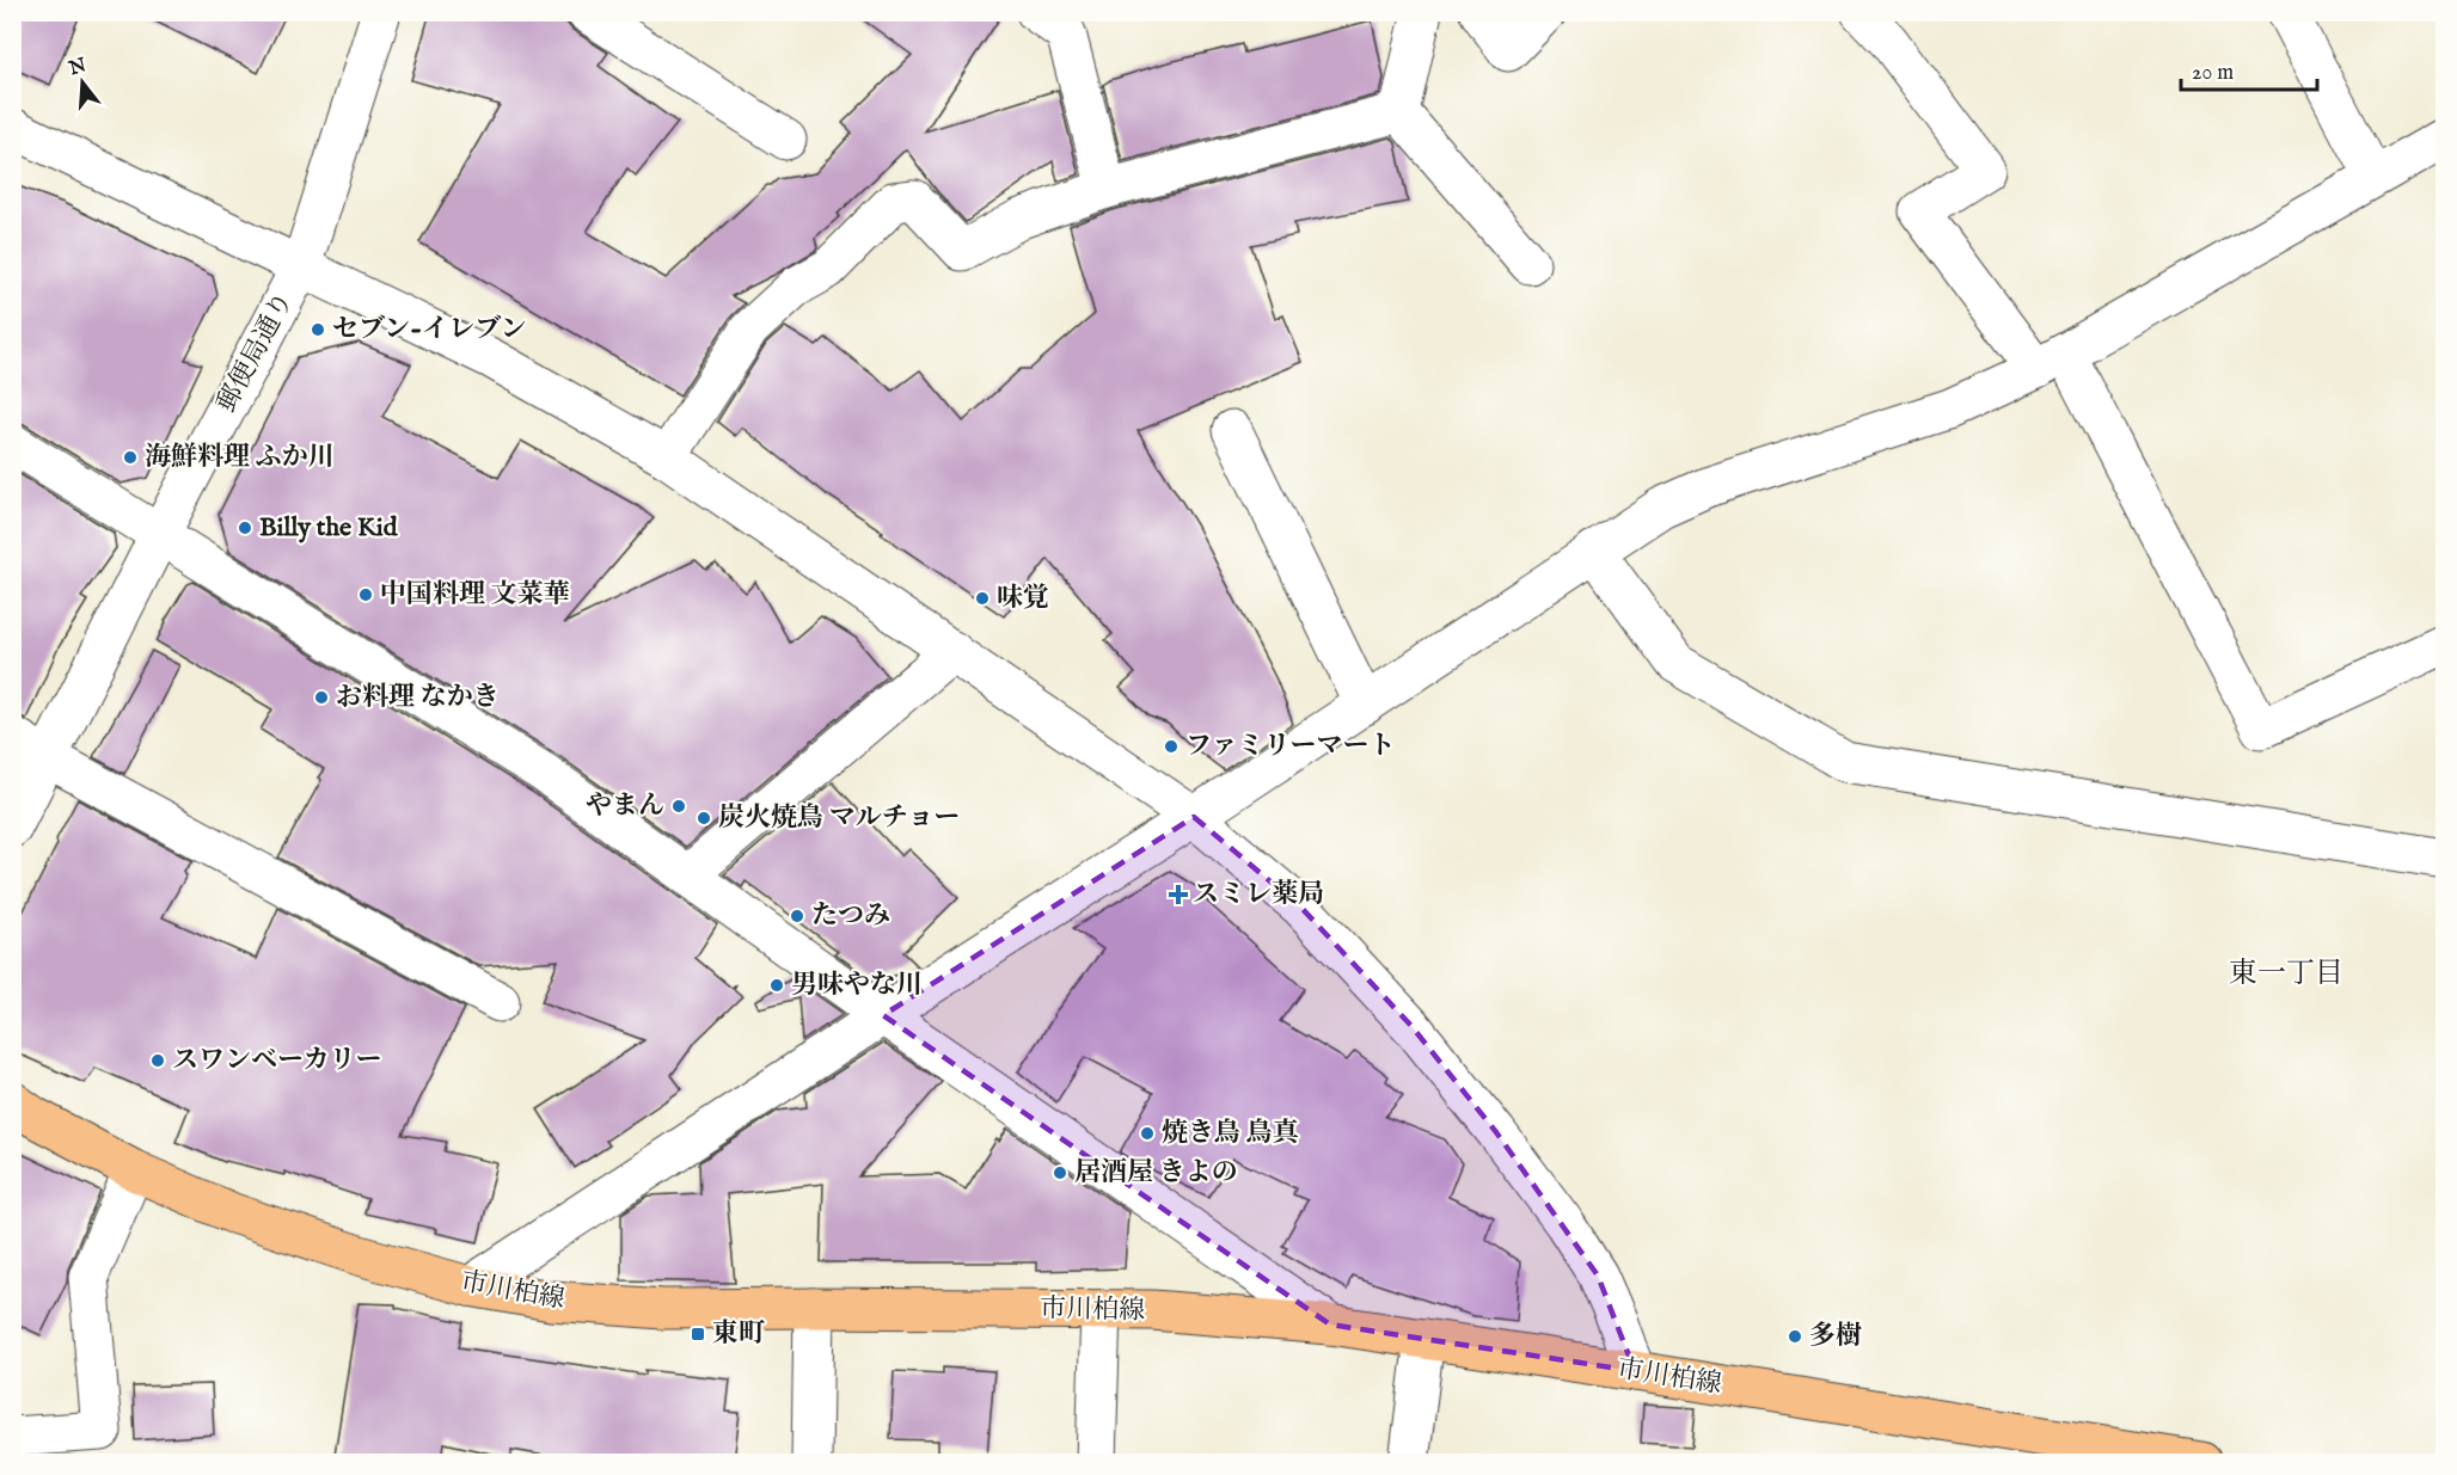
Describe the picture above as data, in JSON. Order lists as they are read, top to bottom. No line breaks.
{"streets":{"main road":["市川柏線"],"street":["郵便局通り"]},"districts":["東一丁目"],"places":{"other":["セブン-イレブン","海鮮料理 ふか川","Billy the Kid","中国料理 文菜華","味覚","お料理 なかき","ファミリーマート","やまん","炭火焼鳥 マルチョー","たつみ","男味やな川","スワンベーカリー","焼き鳥 鳥真","居酒屋 きよの","多樹"],"health":["スミレ薬局"],"transit":["東町"]},"scale_bar":"20 m","north":"top"}
